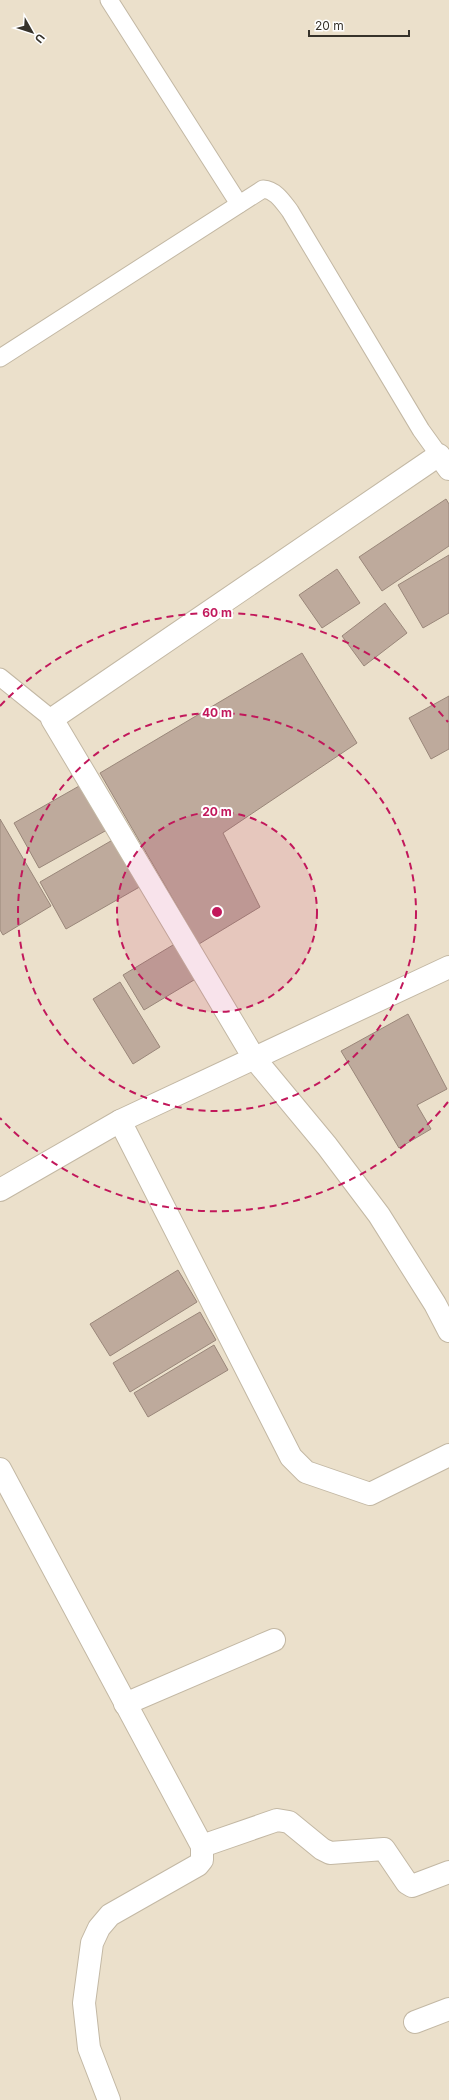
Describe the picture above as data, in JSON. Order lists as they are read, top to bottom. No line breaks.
{"scale_bar":"20 m","north":"bottom right","rings":["60 m","40 m","20 m"]}
